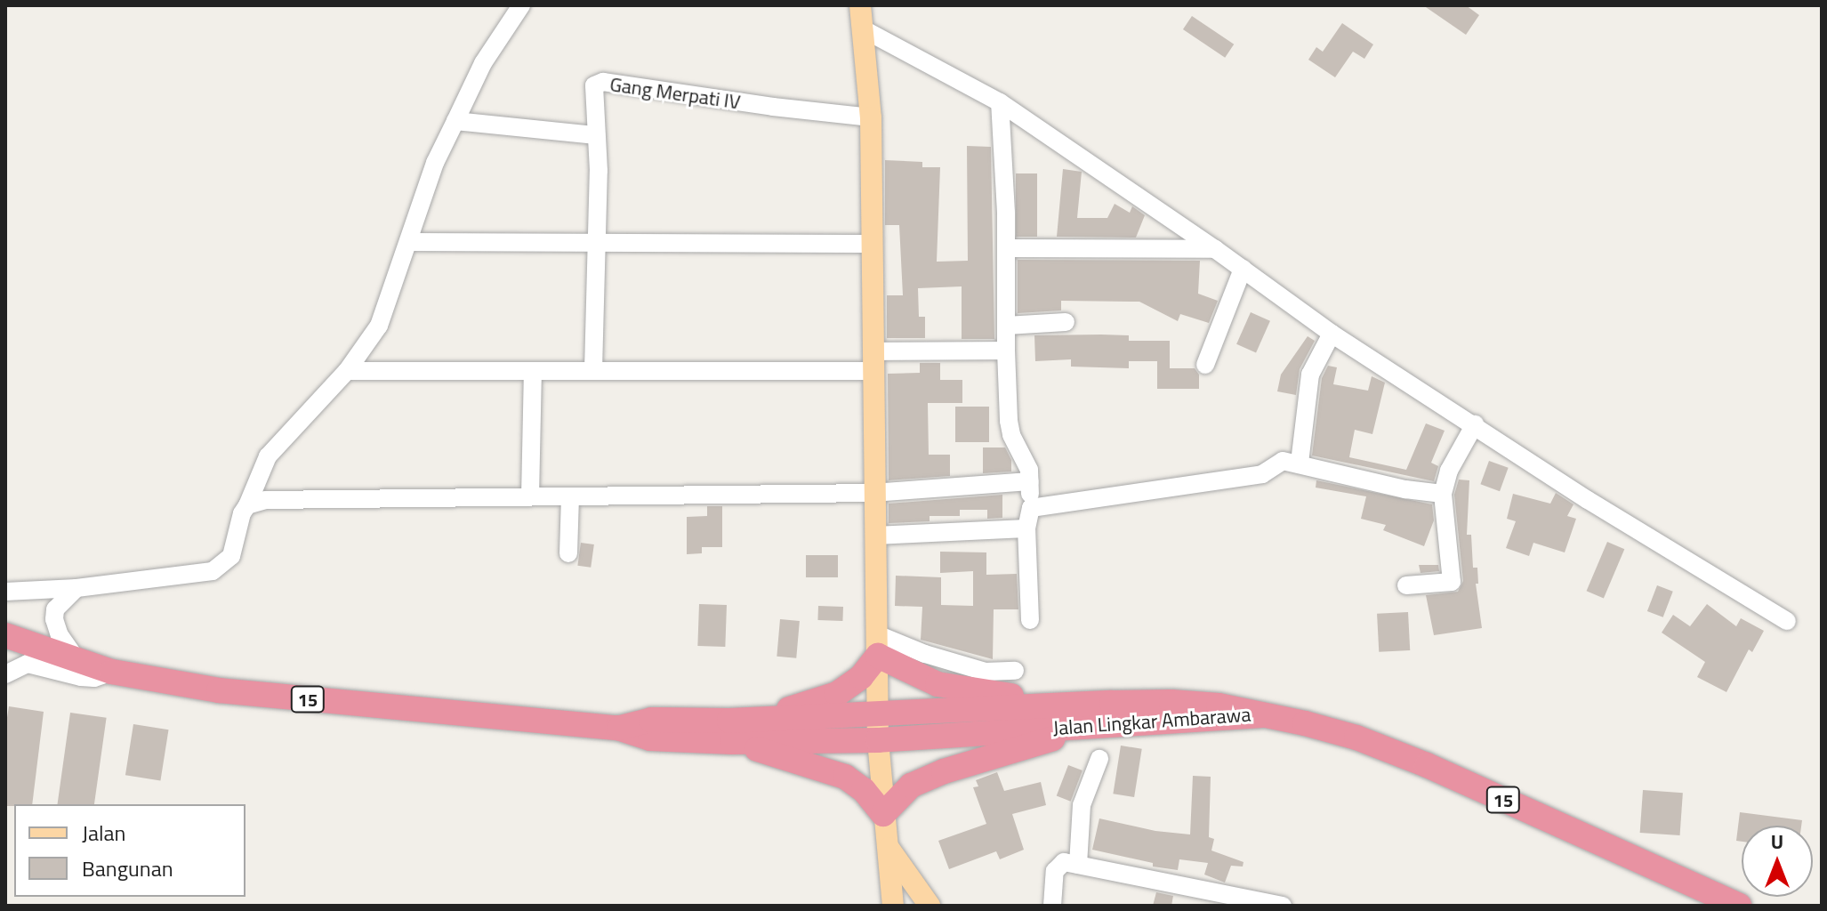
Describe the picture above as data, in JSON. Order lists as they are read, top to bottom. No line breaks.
{"streets":{"highway":["15","Jalan Lingkar Ambarawa"],"street":["Gang Merpati IV"]},"crossings":[["15","Jalan Lingkar Ambarawa"]],"legend":["Jalan","Bangunan"],"north":"top"}
